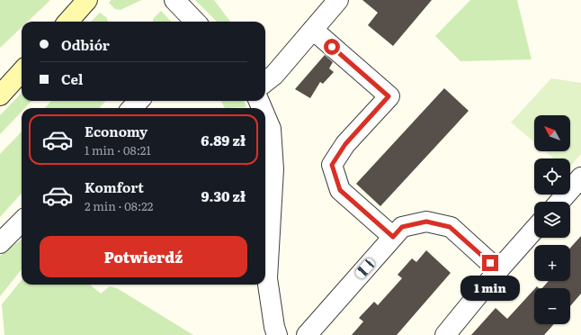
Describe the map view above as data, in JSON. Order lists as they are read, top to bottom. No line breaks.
{"north":"top left","page":{"banner":["Odbiór","Cel"],"list":[{"name":"Economy","note":"1 min · 08:21","value":"6.89 zł"},{"name":"Komfort","note":"2 min · 08:22","value":"9.30 zł"}],"map_buttons":["+","−"],"buttons":"Potwierdź","bubble":"1 min"}}
